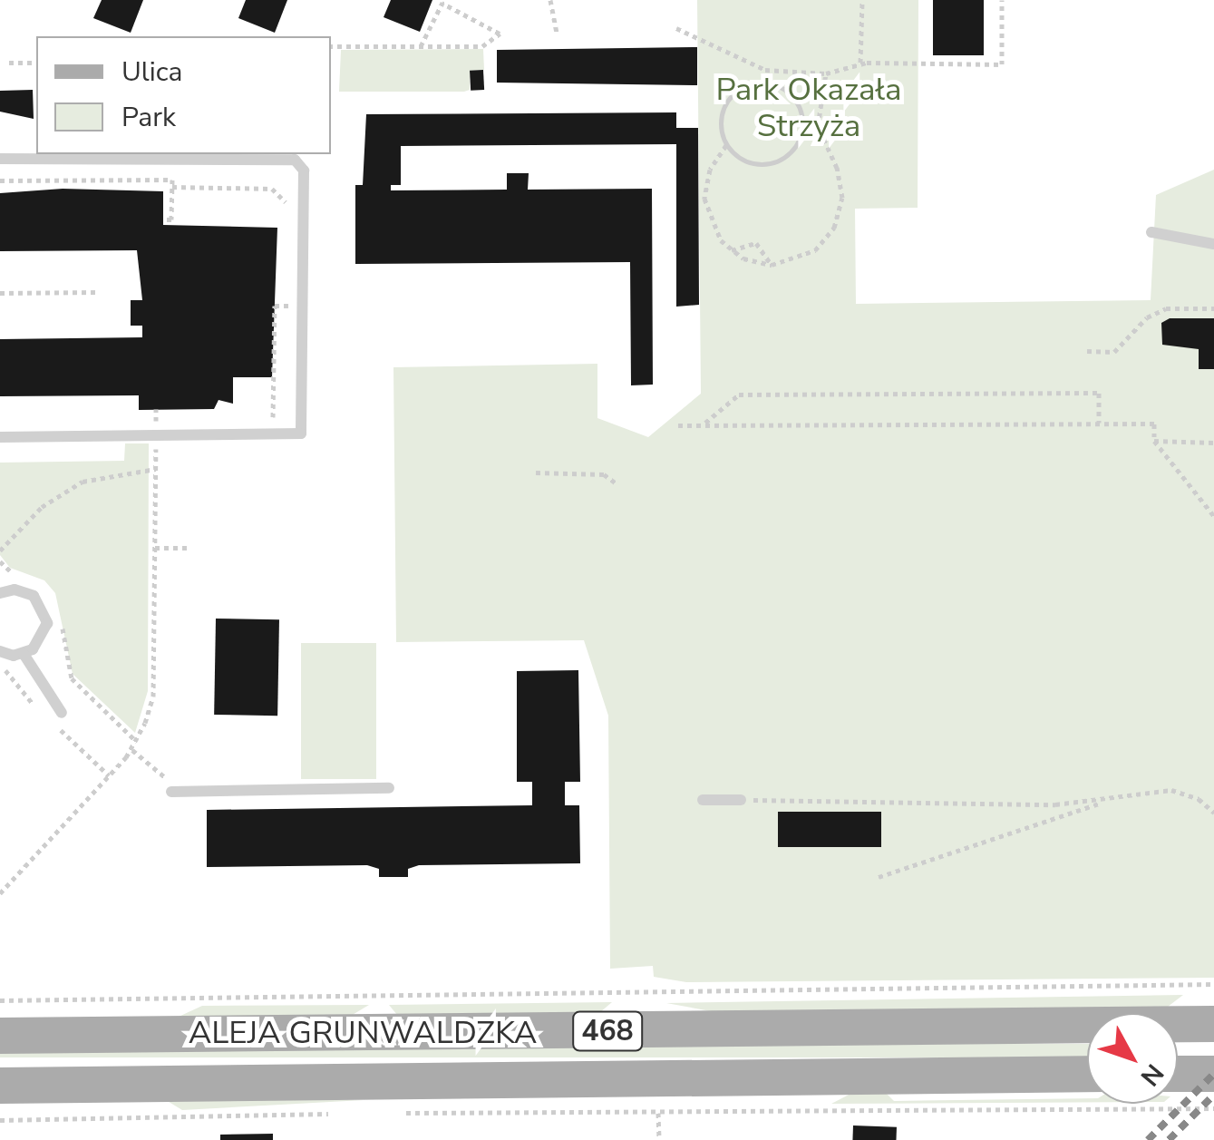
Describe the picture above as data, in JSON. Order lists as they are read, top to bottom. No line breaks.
{"streets":{"main road":["468","ALEJA GRUNWALDZKA"]},"parks":["Park Okazała Strzyża"],"legend":["Ulica","Park"],"north":"bottom right"}
